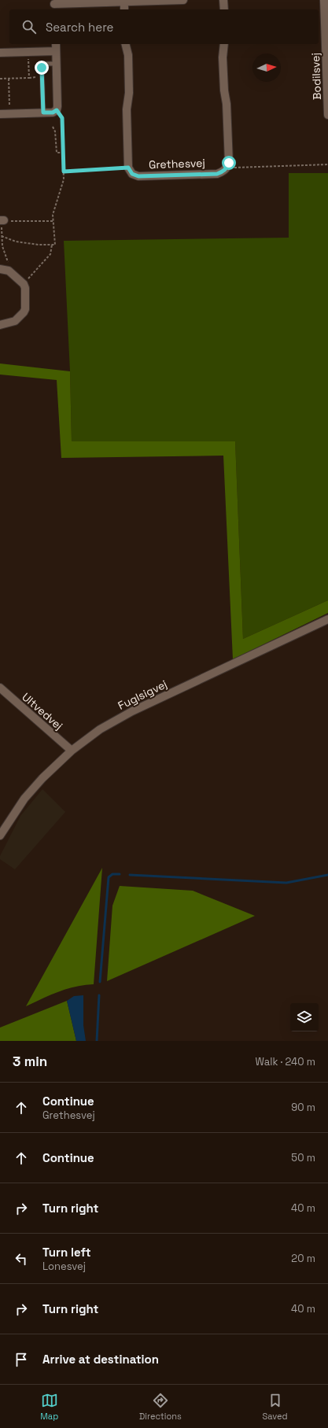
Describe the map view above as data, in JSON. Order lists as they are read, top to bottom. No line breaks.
{"streets":{"street":["Bodilsvej","Grethesvej","Fuglsigvej","Ultvedvej"]},"crossings":[["Fuglsigvej","Ultvedvej"]],"north":"right","page":{"search":"Search here","heading":["3 min","Walk · 240 m"],"list":[["Continue","Grethesvej","90 m"],["Continue","50 m"],["Turn right","40 m"],["Turn left","Lonesvej","20 m"],["Turn right","40 m"],"Arrive at destination"],"nav":["Map","Directions","Saved"]}}
